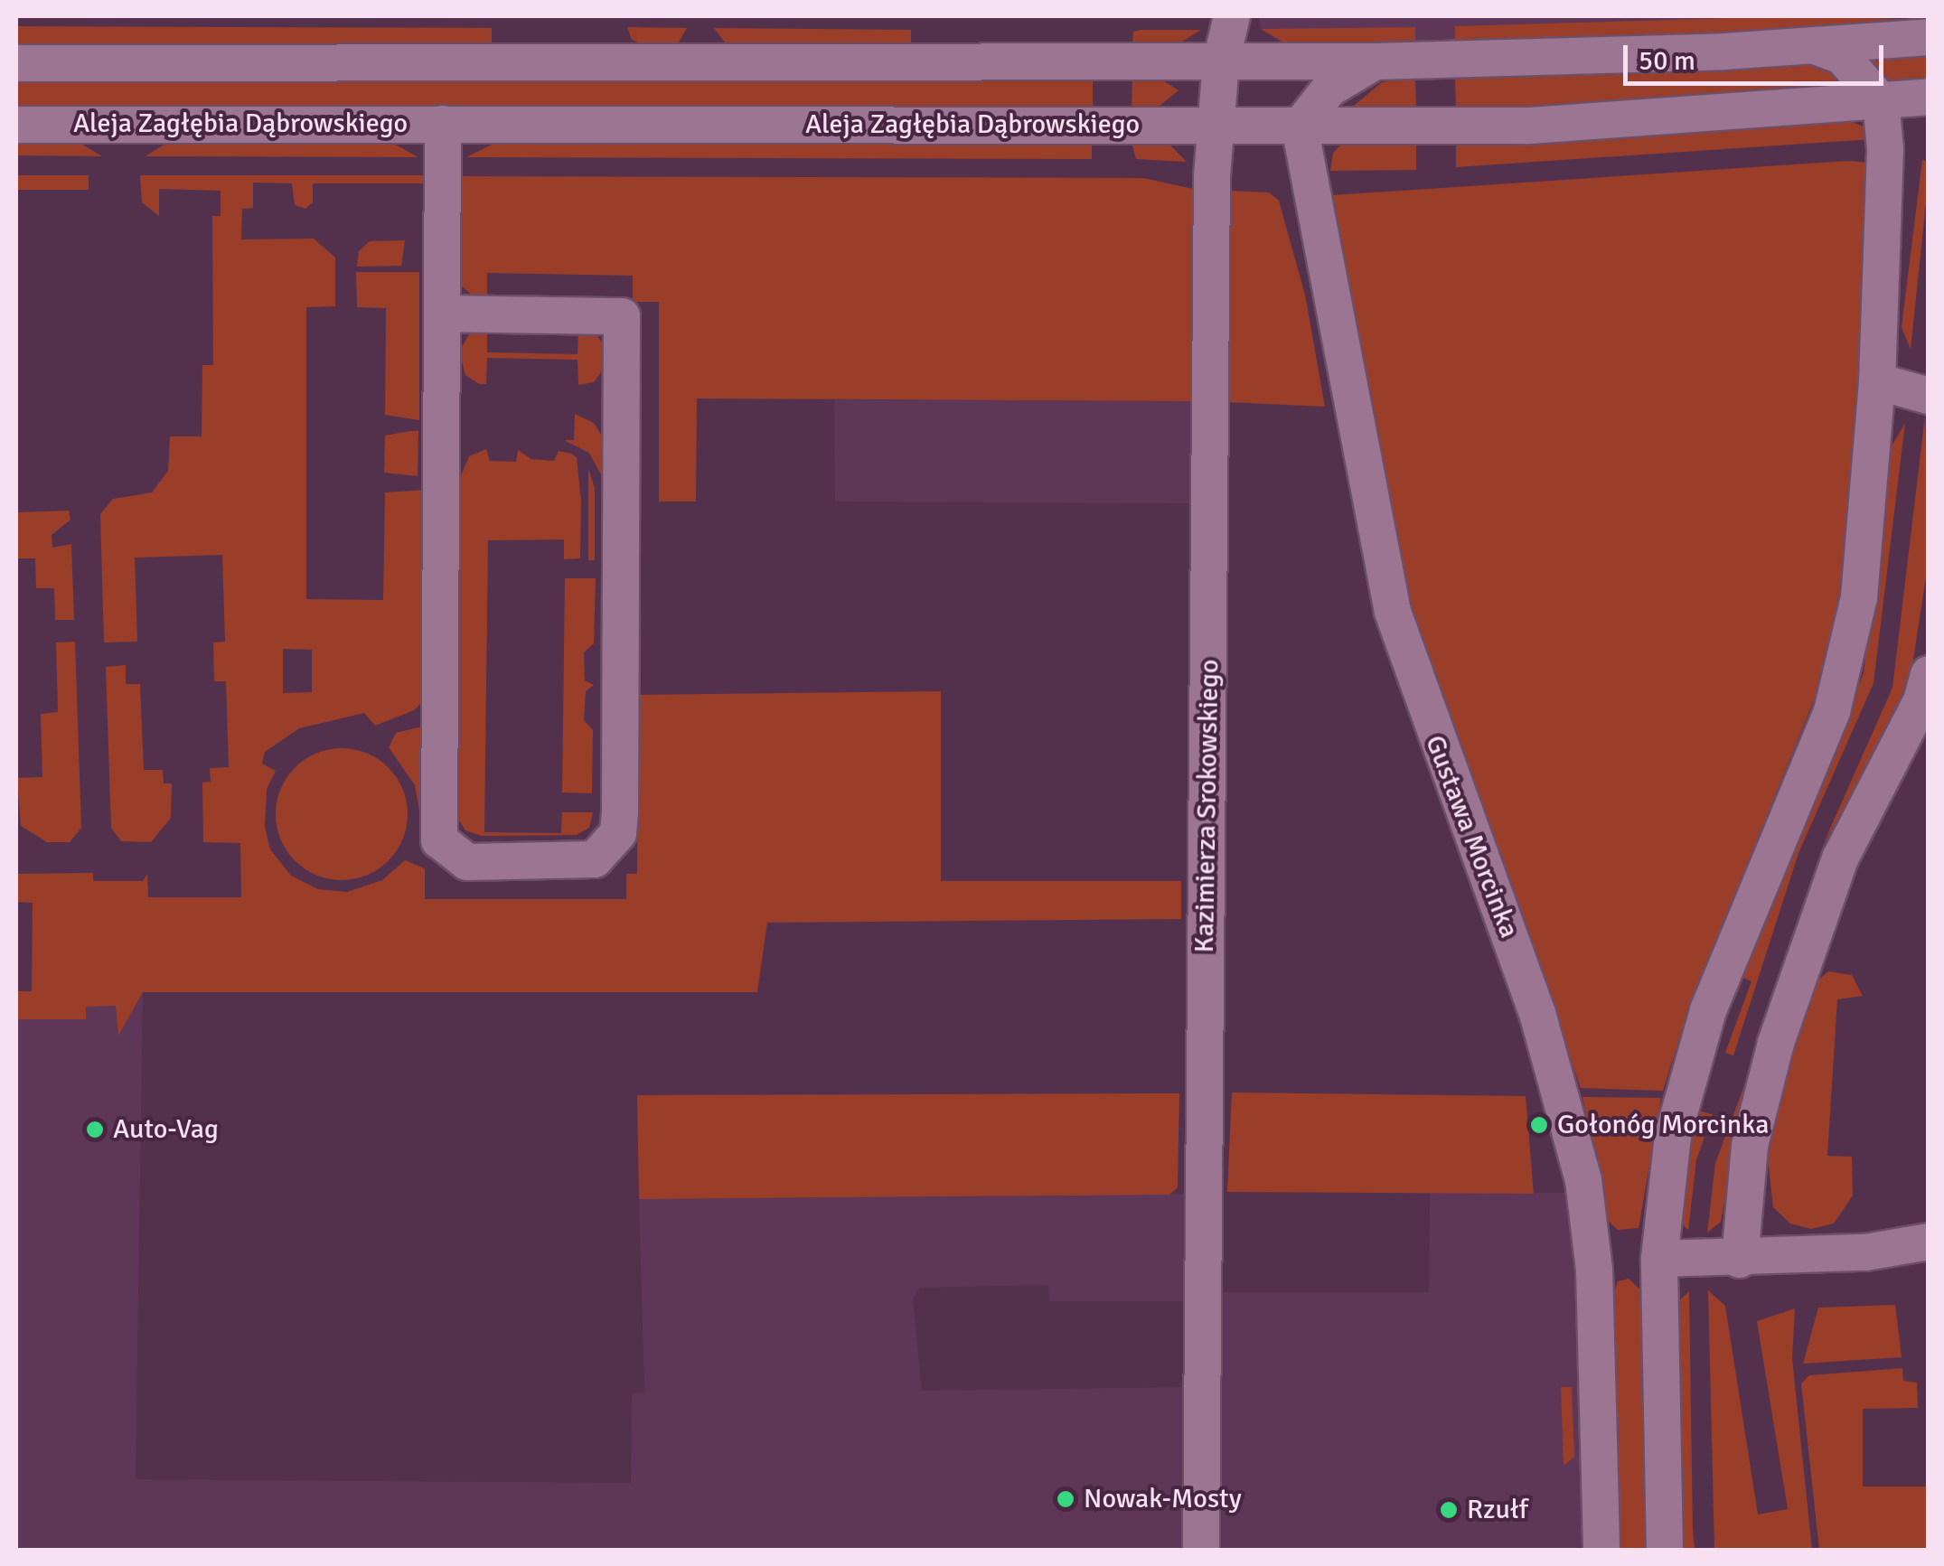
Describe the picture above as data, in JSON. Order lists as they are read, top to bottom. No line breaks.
{"streets":{"street":["Aleja Zagłębia Dąbrowskiego","Kazimierza Srokowskiego","Gustawa Morcinka"]},"crossings":[["Aleja Zagłębia Dąbrowskiego","Kazimierza Srokowskiego"],["Aleja Zagłębia Dąbrowskiego","Gustawa Morcinka"]],"places":["Gołonóg Morcinka","Auto-Vag","Nowak-Mosty","Rzułf"],"scale_bar":"50 m"}
